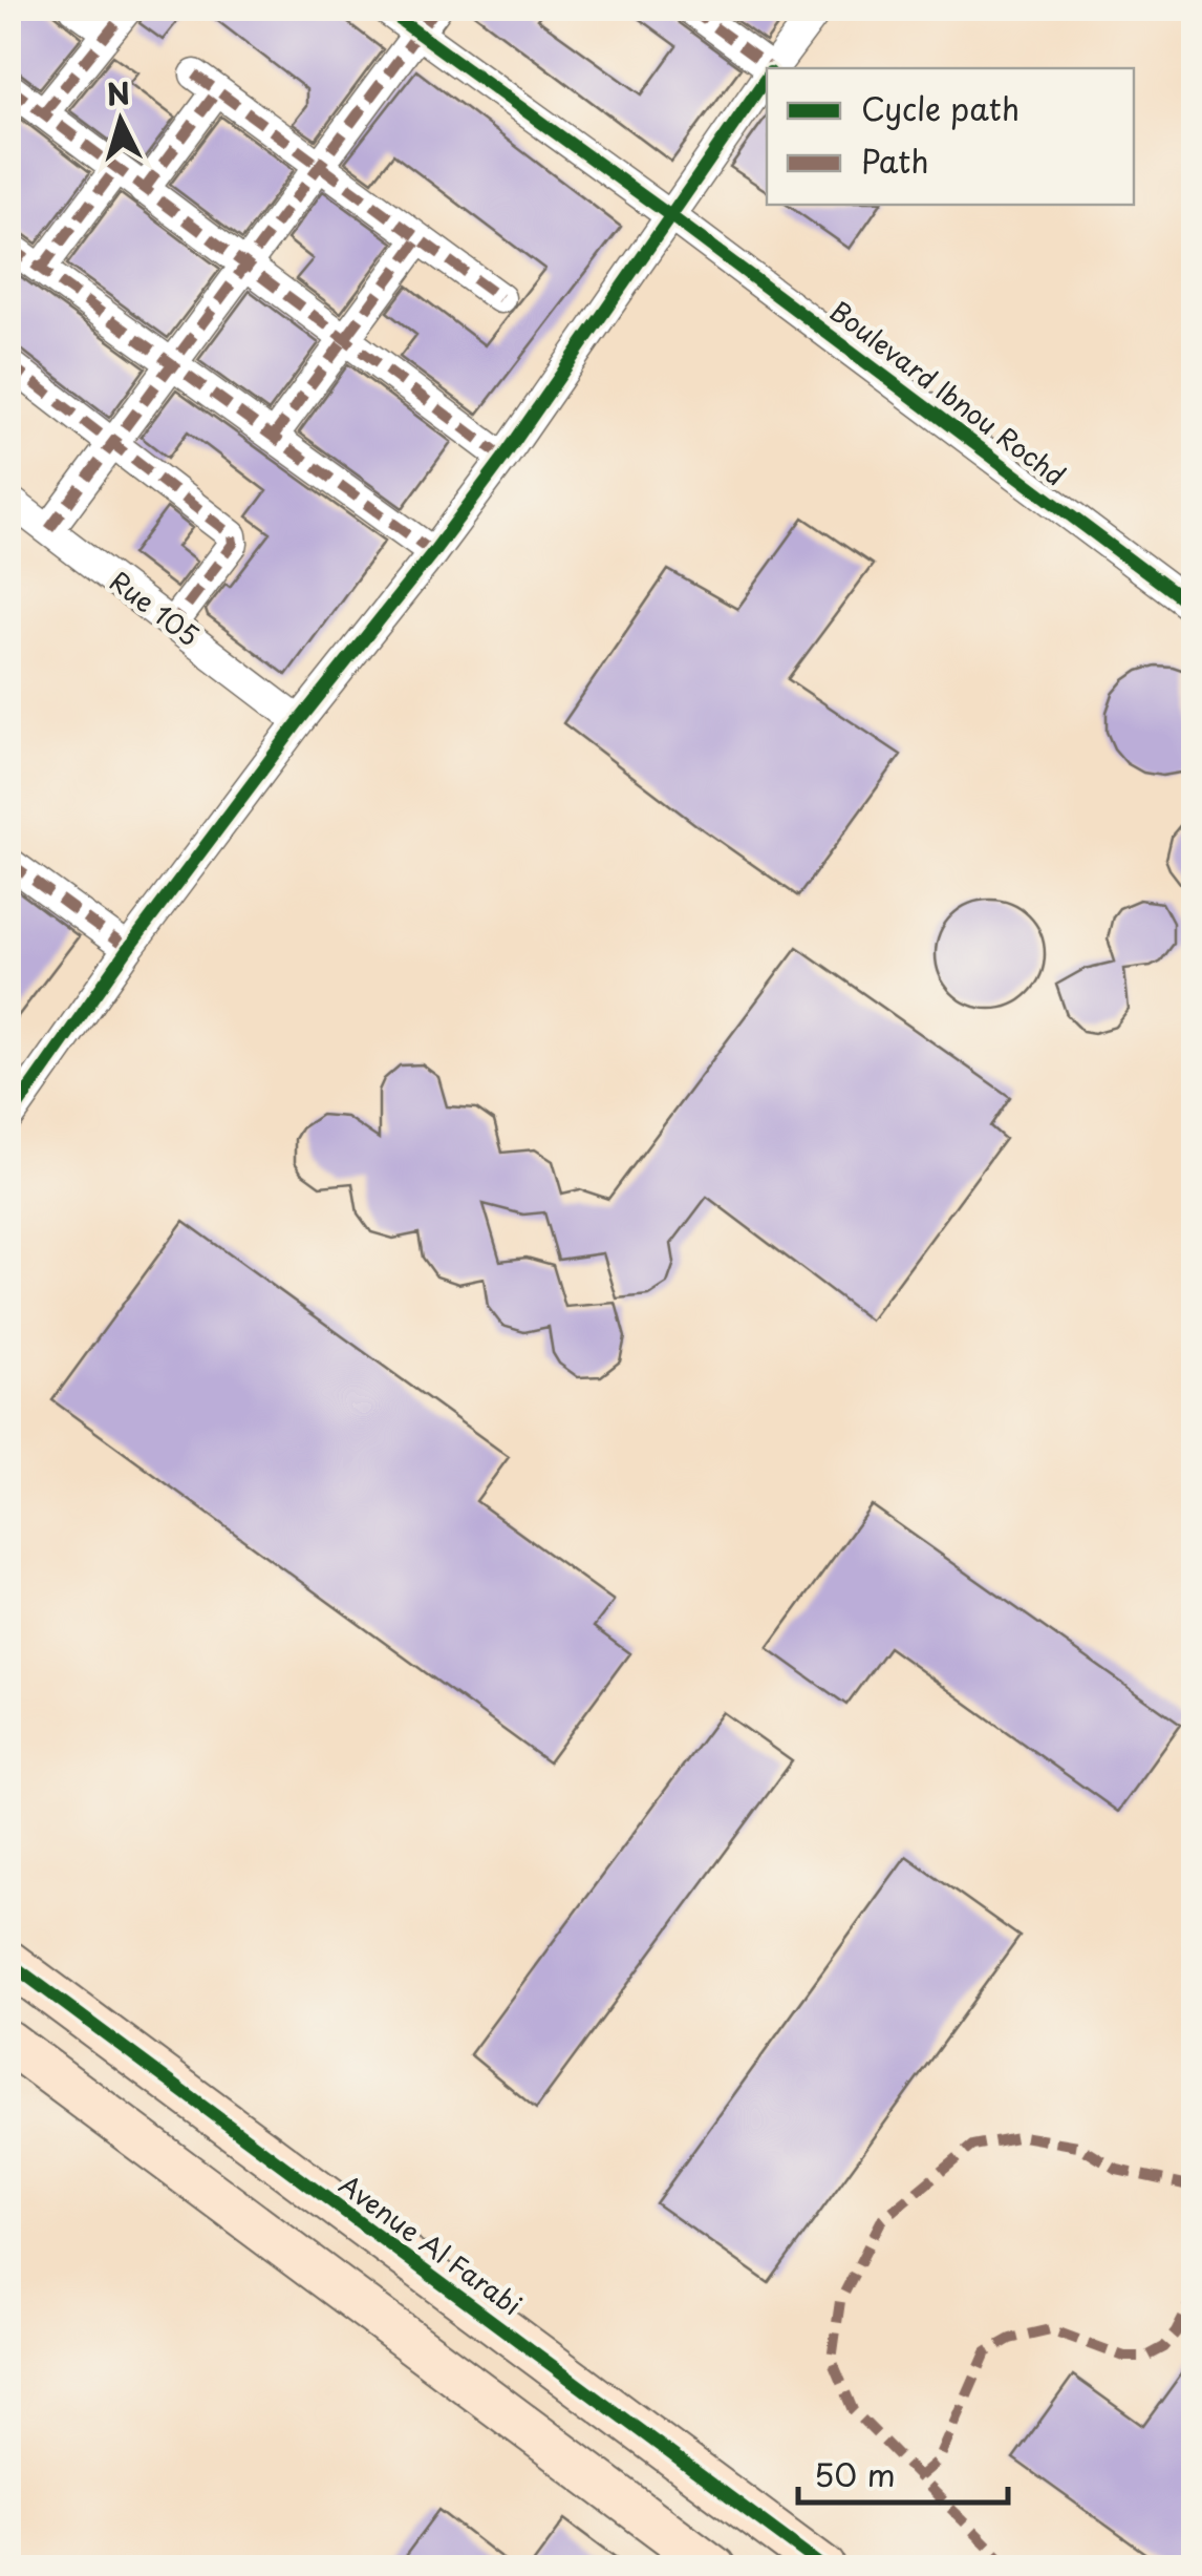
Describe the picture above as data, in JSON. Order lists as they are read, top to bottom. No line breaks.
{"streets":{"street":["Boulevard Ibnou Rochd","Rue 105","Avenue Al Farabi"]},"legend":["Cycle path","Path"],"scale_bar":"50 m","north":"top"}
